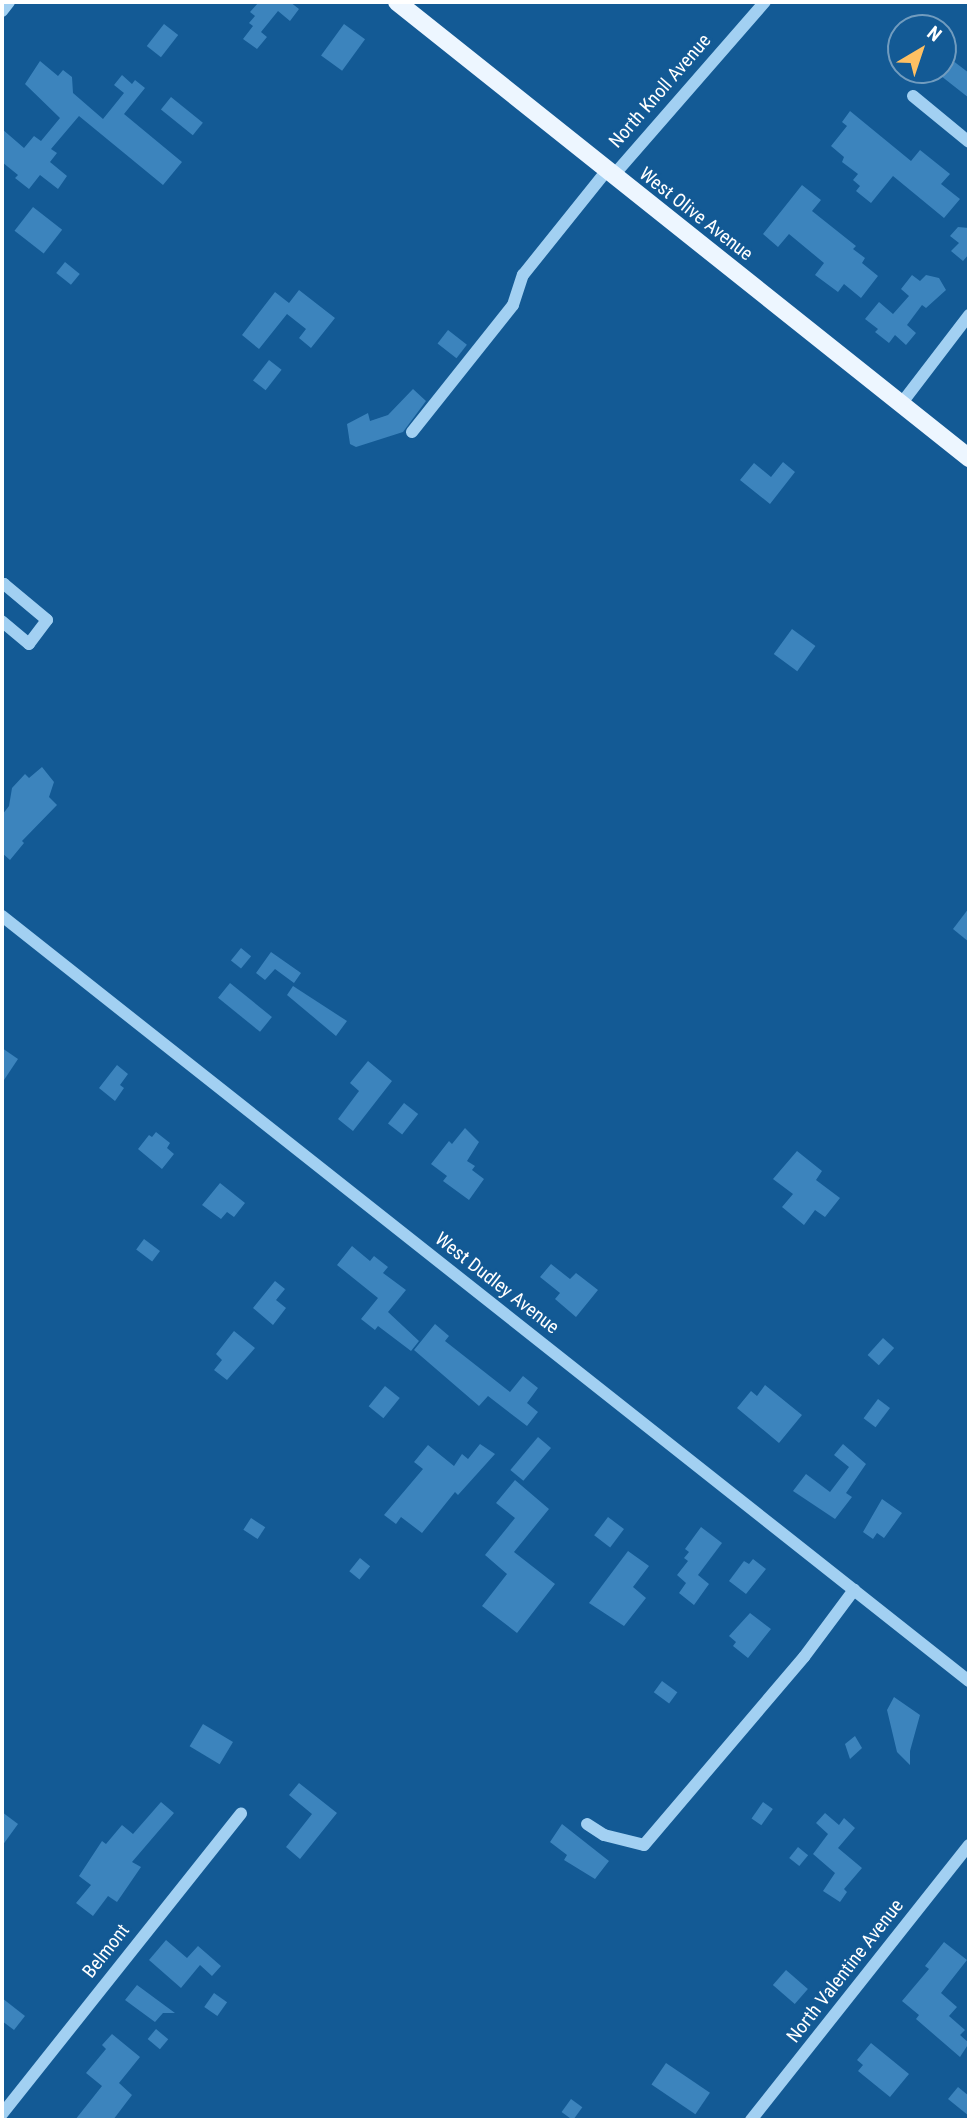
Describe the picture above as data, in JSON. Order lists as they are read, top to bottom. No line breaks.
{"streets":{"main road":["West Olive Avenue"],"street":["North Knoll Avenue","West Dudley Avenue","Belmont","North Valentine Avenue"]},"crossings":[["North Knoll Avenue","West Olive Avenue"]],"north":"top right"}
